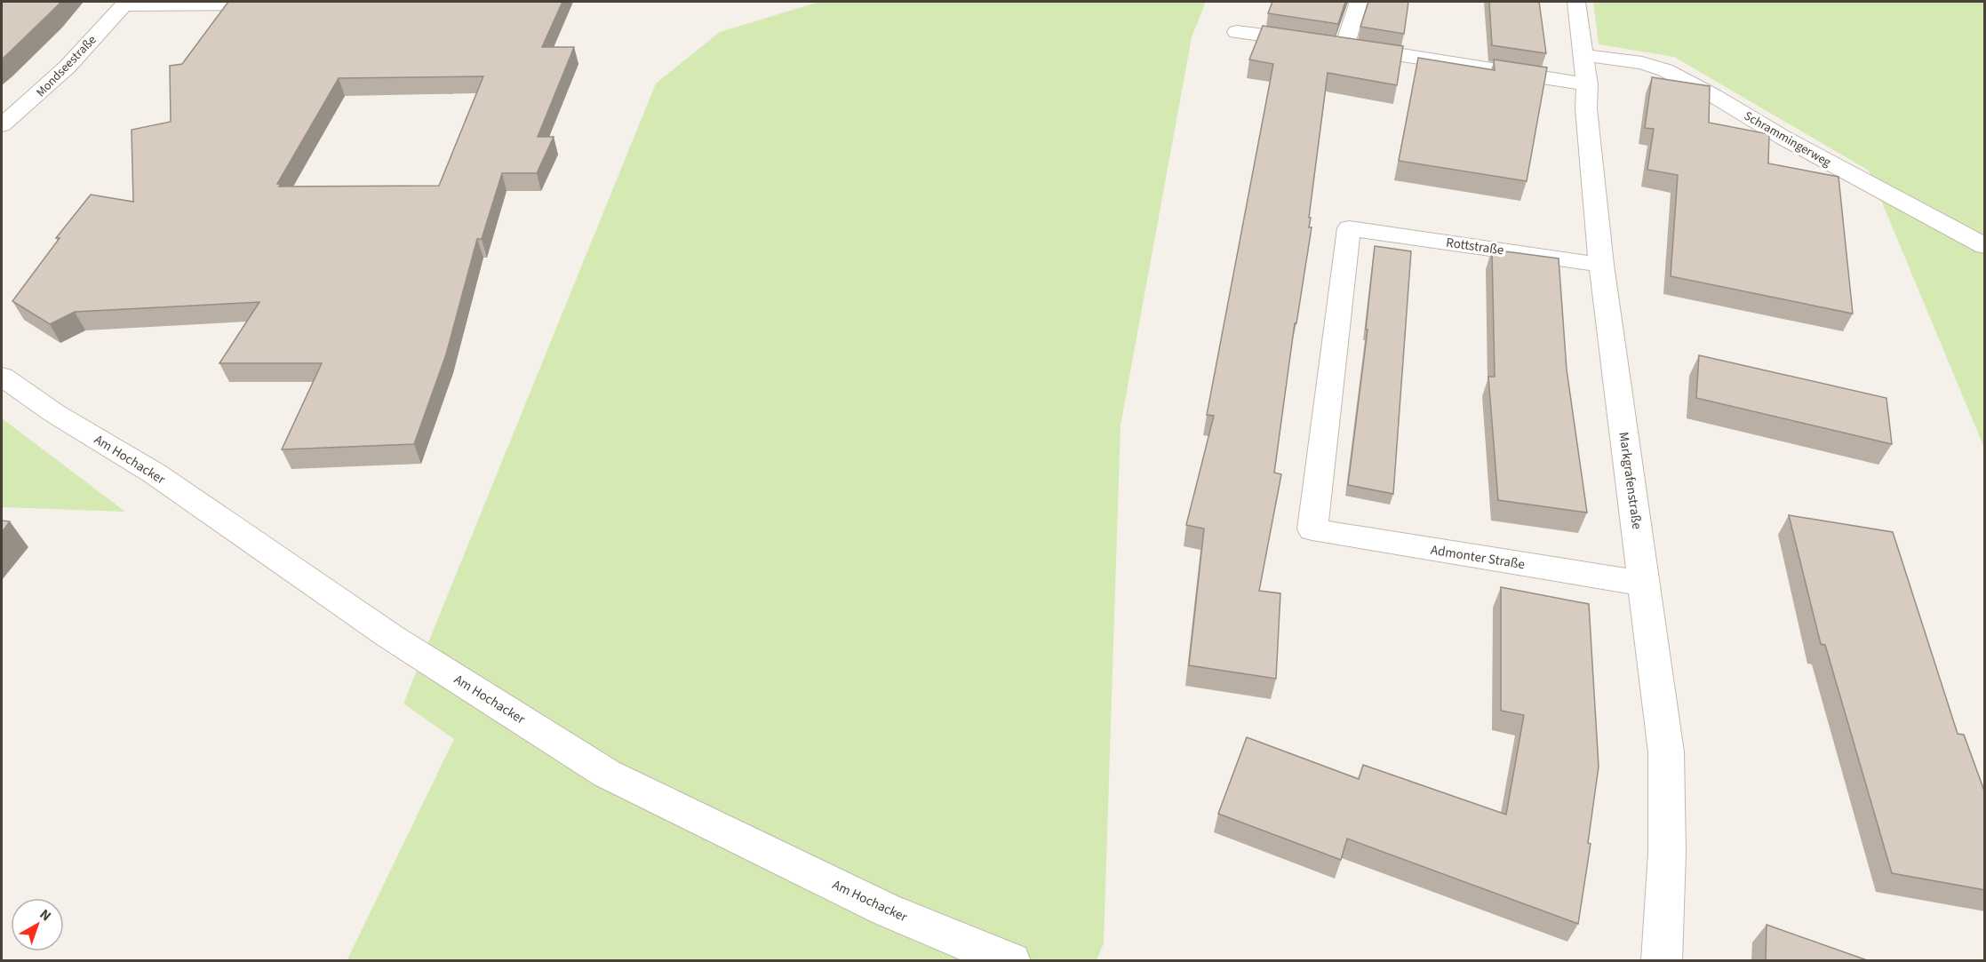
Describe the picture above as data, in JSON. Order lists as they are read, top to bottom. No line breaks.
{"streets":{"street":["Mondseestraße","Schrammingerweg","Rottstraße","Am Hochacker","Markgrafenstraße","Admonter Straße"]},"crossings":[["Schrammingerweg","Markgrafenstraße"],["Rottstraße","Markgrafenstraße"],["Rottstraße","Admonter Straße"],["Markgrafenstraße","Admonter Straße"]],"north":"top right"}
